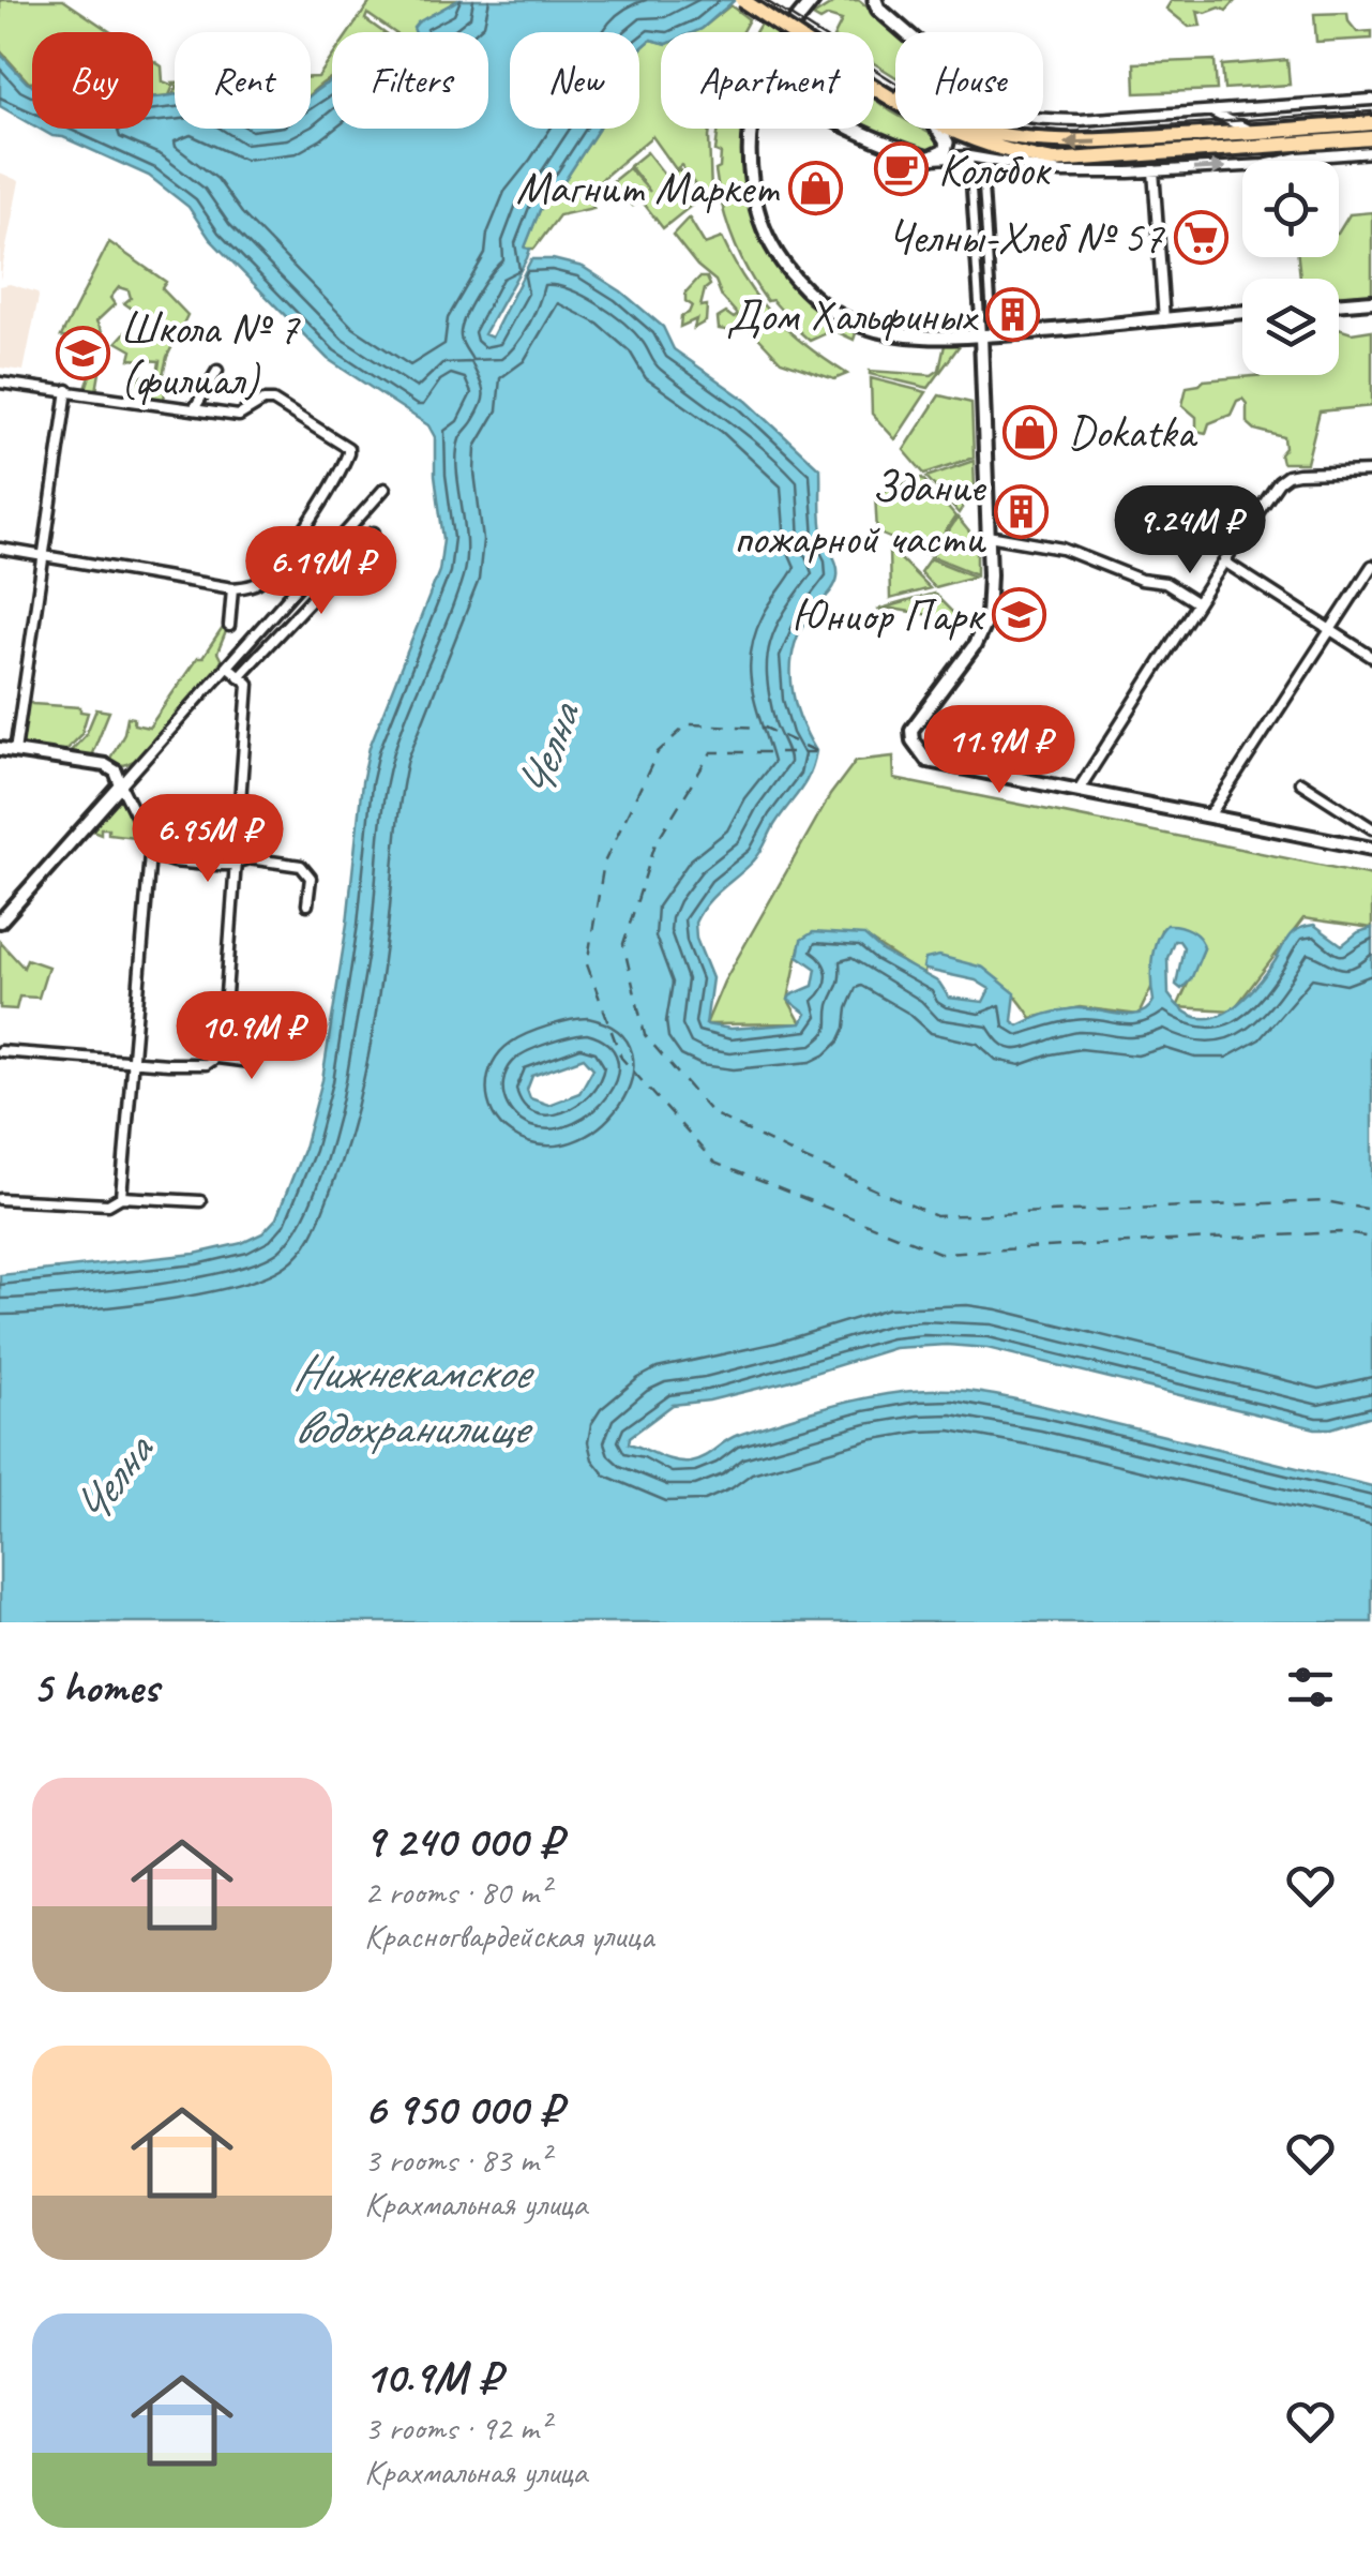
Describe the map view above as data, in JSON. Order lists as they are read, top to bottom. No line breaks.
{"water":["Челна","Нижнекамское водохранилище"],"places":{"cafe":["Колобок"],"shop":["Магнит Маркет","Dokatka"],"supermarket":["Челны-Хлеб № 57"],"building":["Дом Хальфиных","Здание пожарной части"],"school or university":["Школа № 7 (филиал)","Юниор Парк"]},"page":{"chip":["Buy","Rent","Filters","New","Apartment","House"],"price":["9.24M ₽","6.19M ₽","11.9M ₽","6.95M ₽","10.9M ₽"],"heading":"5 homes","list":[{"name":"9 240 000 ₽","note":"2 rooms · 80 m² · Красногвардейская улица"},{"name":"6 950 000 ₽","note":"3 rooms · 83 m² · Крахмальная улица"},{"name":"10.9M ₽","note":"3 rooms · 92 m² · Крахмальная улица"}]}}
